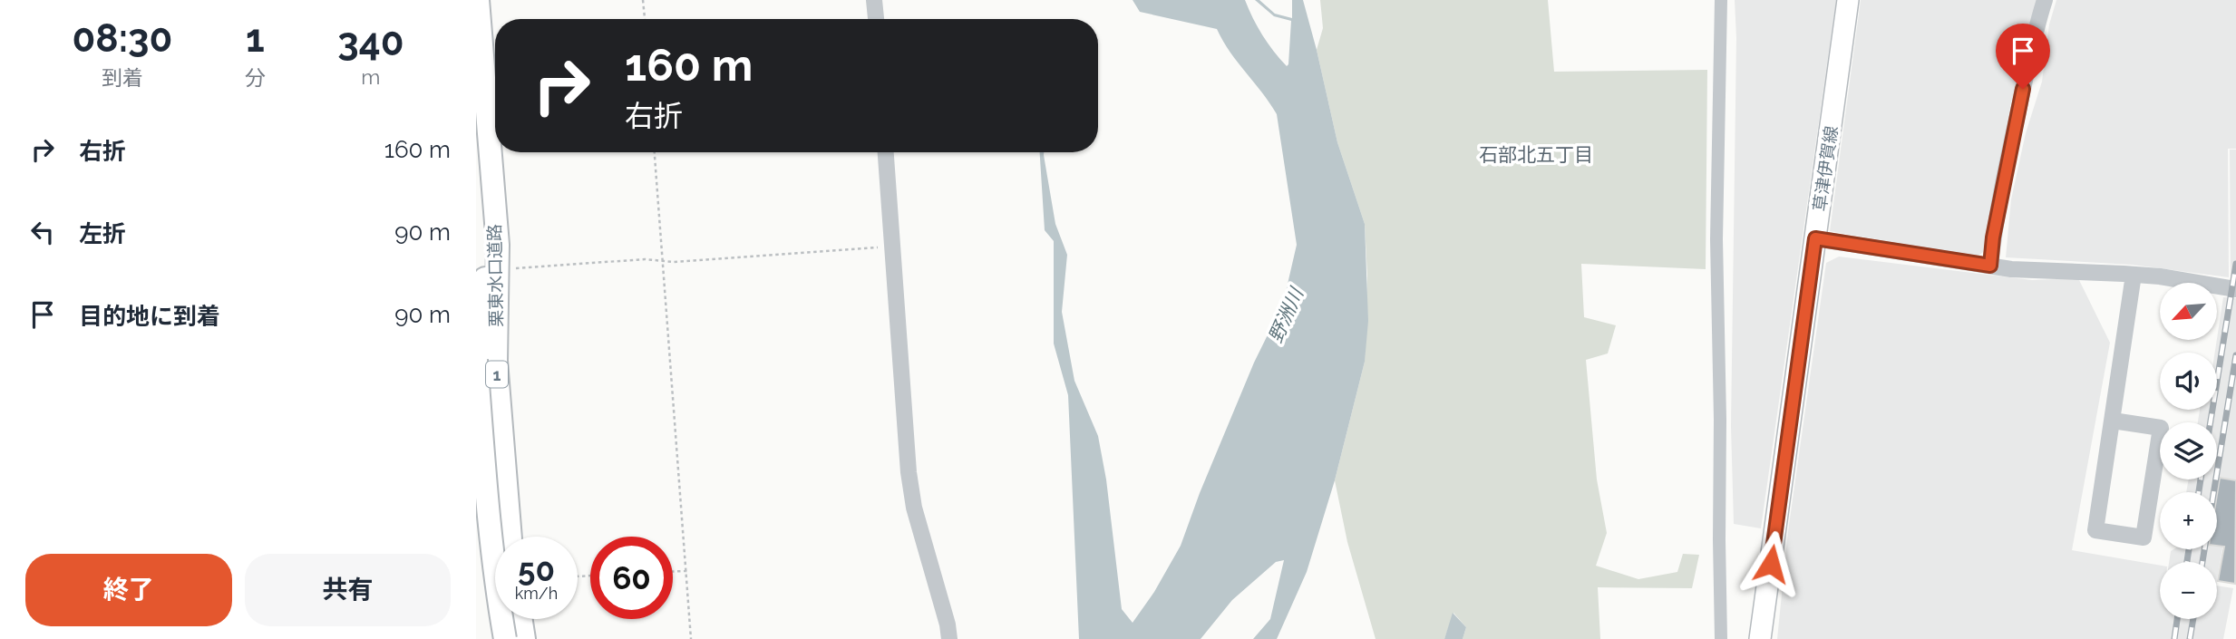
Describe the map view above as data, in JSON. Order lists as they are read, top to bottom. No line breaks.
{"streets":{"highway":["栗東水口道路","1"],"main road":["草津伊賀線"]},"crossings":[["栗東水口道路","1"]],"districts":["石部北五丁目"],"water":["野洲川"],"north":"bottom left","page":{"eta":["08:30","到着","1","分","340","m"],"turn":["160 m","右折"],"list":[{"name":"右折","value":"160 m"},{"name":"左折","value":"90 m"},{"name":"目的地に到着","value":"90 m"}],"map_buttons":["+","−"],"speed":"50 km/h","limit":"60","buttons":["終了","共有"]}}
